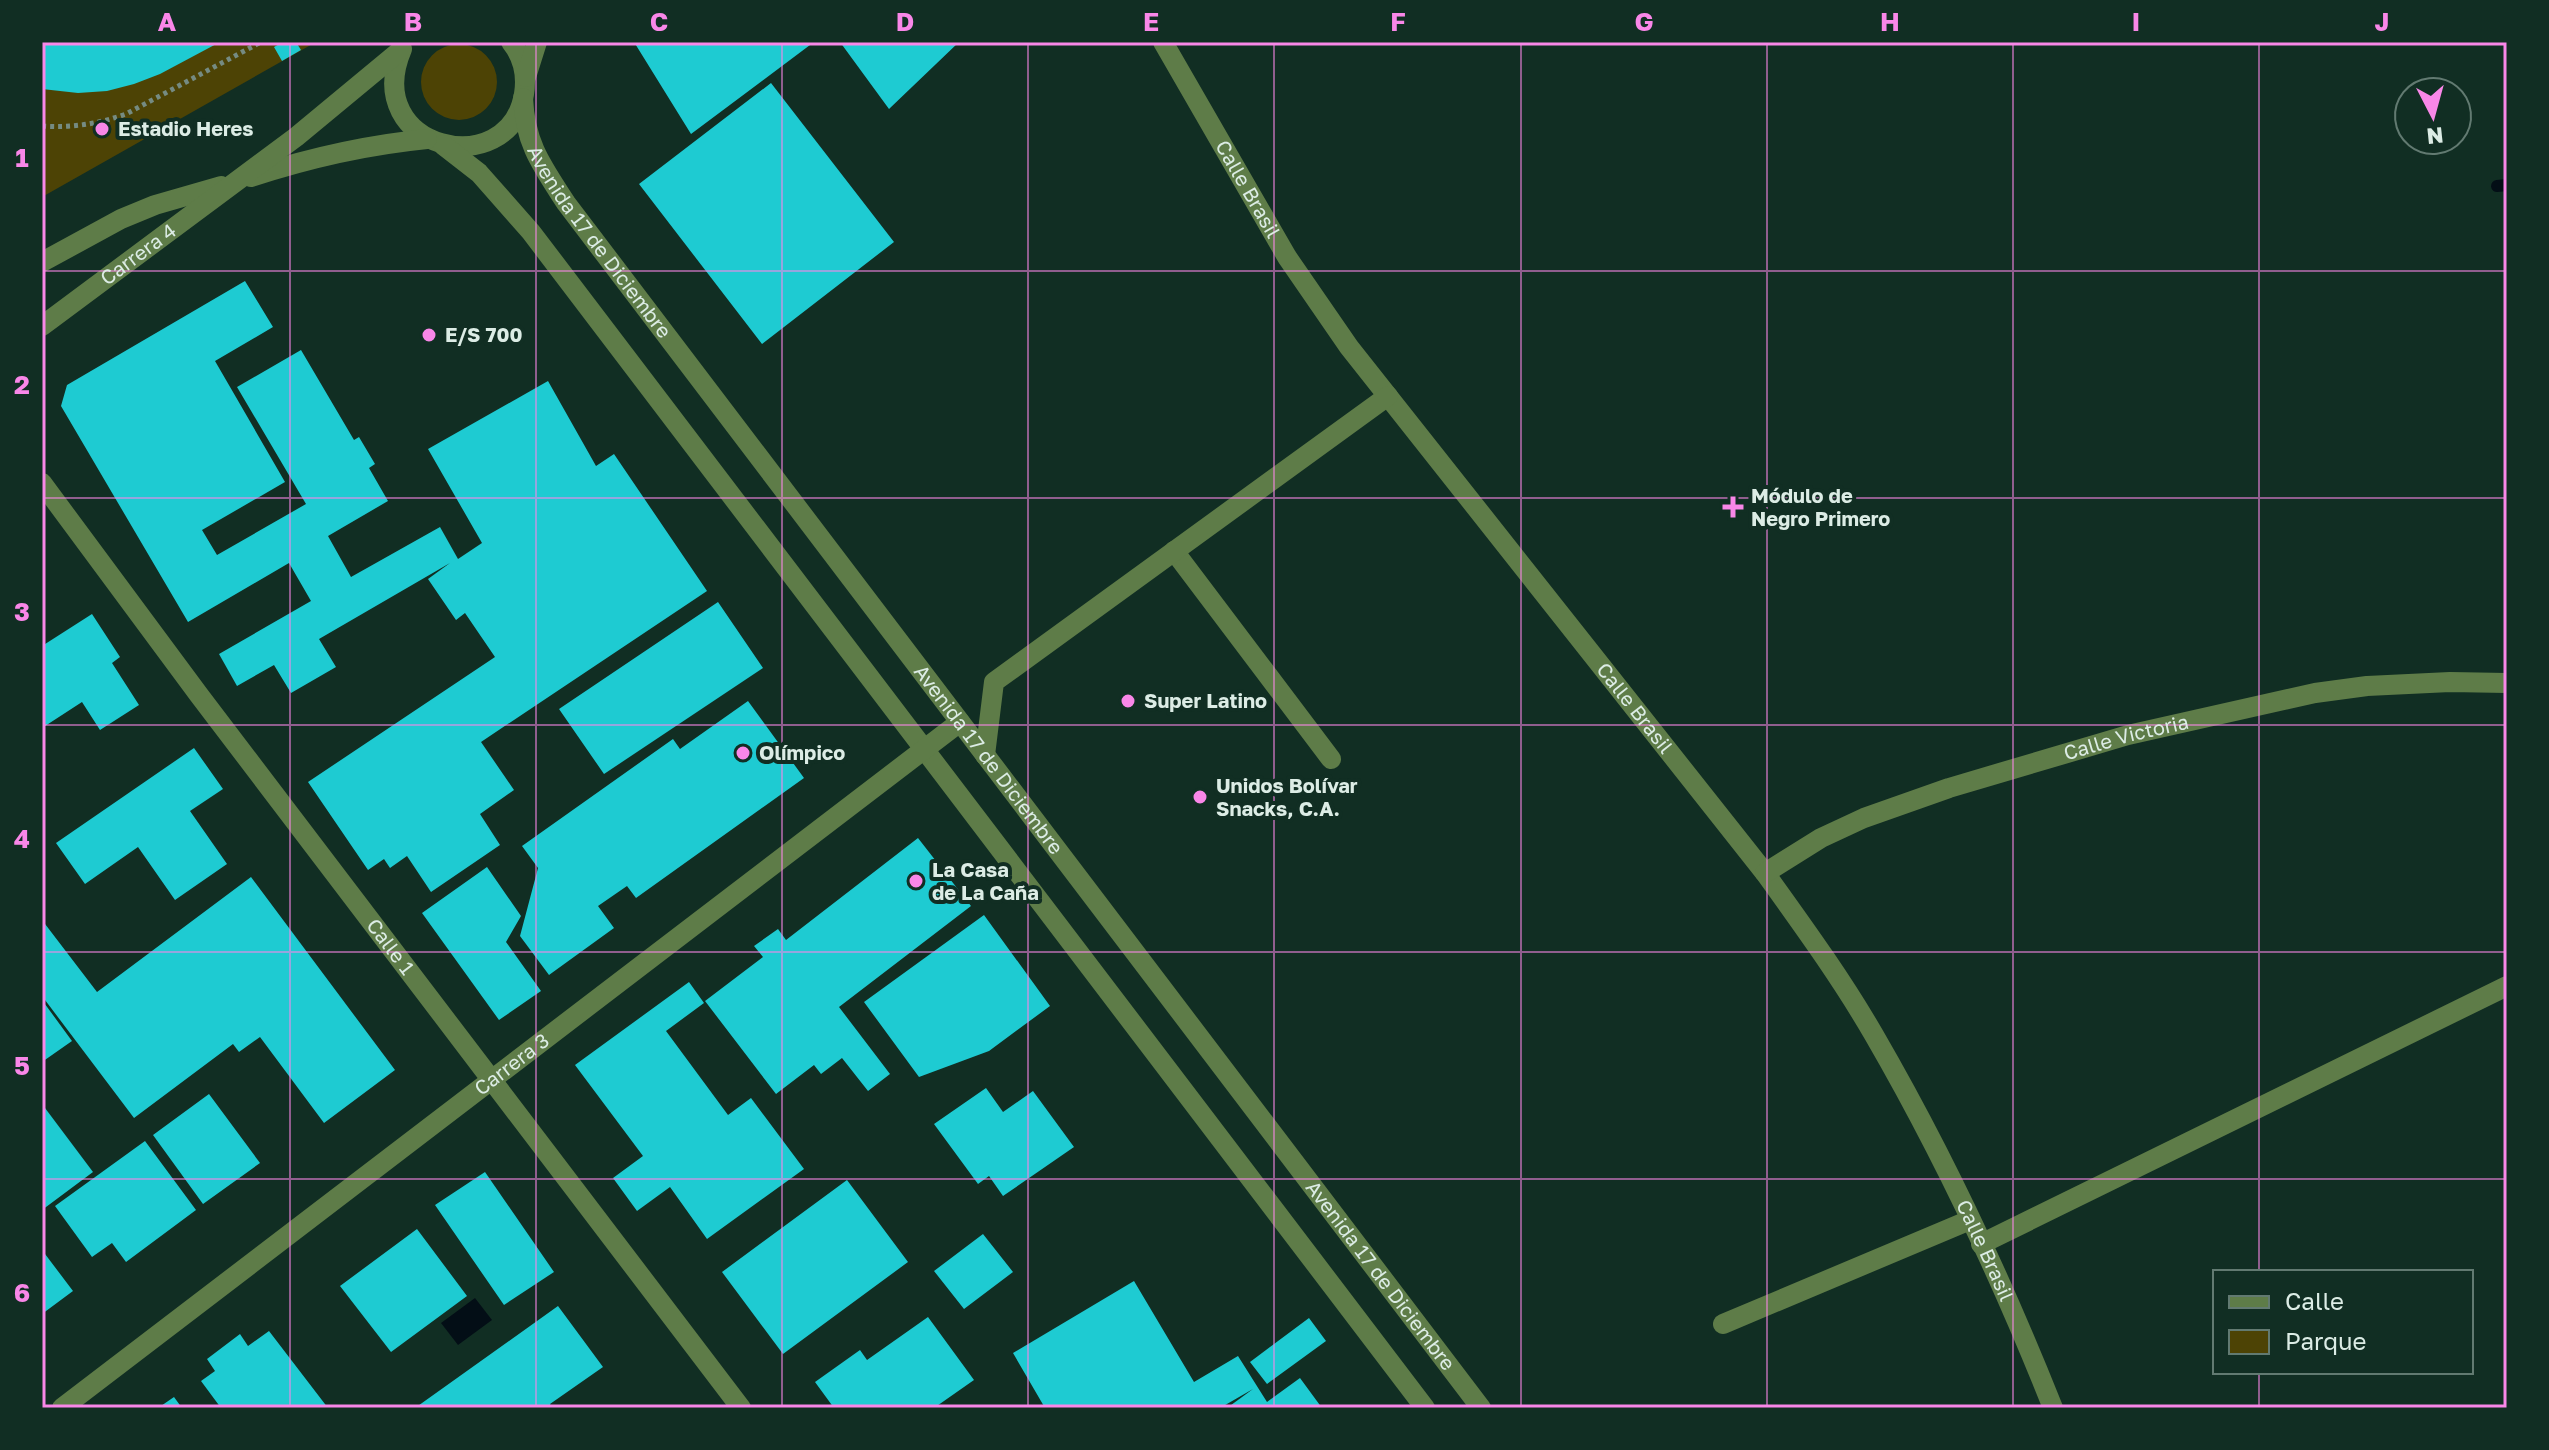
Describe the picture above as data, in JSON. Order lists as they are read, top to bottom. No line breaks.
{"streets":{"street":["Calle Brasil","Avenida 17 de Diciembre","Carrera 4","Calle Victoria","Calle 1","Carrera 3"]},"crossings":[["Calle Brasil","Calle Victoria"],["Avenida 17 de Diciembre","Carrera 4"],["Avenida 17 de Diciembre","Carrera 3"],["Calle 1","Carrera 3"]],"places":{"other":["Estadio Heres","E/S 700","Super Latino","Olímpico","Unidos Bolívar Snacks, C.A.","La Casa de La Caña"],"health":["Módulo de Negro Primero"]},"legend":["Calle","Parque"],"north":"bottom","grid":{"columns":["A","B","C","D","E","F","G","H","I","J"],"rows":["1","2","3","4","5","6"]}}
